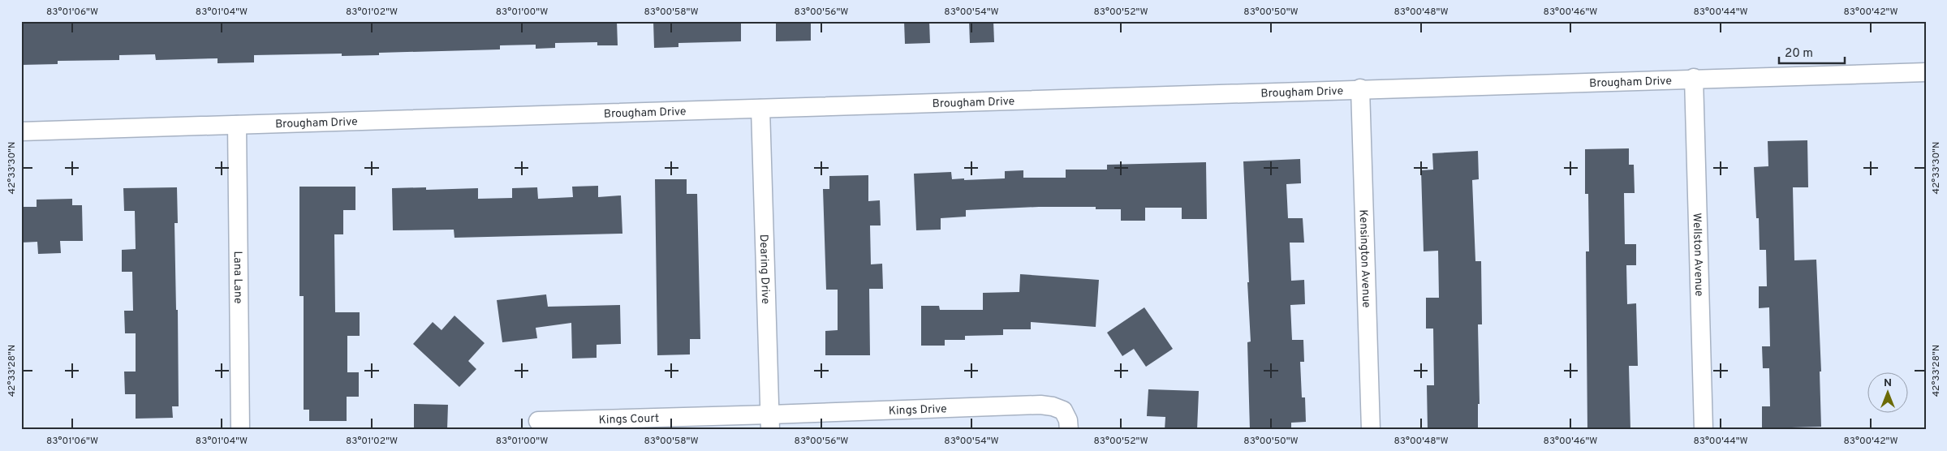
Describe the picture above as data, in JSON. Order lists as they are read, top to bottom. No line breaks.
{"streets":{"street":["Brougham Drive","Wellston Avenue","Kensington Avenue","Dearing Drive","Lana Lane","Kings Drive","Kings Court"]},"crossings":[["Brougham Drive","Wellston Avenue"],["Brougham Drive","Kensington Avenue"],["Brougham Drive","Dearing Drive"],["Brougham Drive","Lana Lane"],["Dearing Drive","Kings Drive"],["Dearing Drive","Kings Court"],["Kings Drive","Kings Court"]],"scale_bar":"20 m","north":"top","coordinates":["83°01'06\"W","83°01'04\"W","83°01'02\"W","83°01'00\"W","83°00'58\"W","83°00'56\"W","83°00'54\"W","83°00'52\"W","83°00'50\"W","83°00'48\"W","83°00'46\"W","83°00'44\"W","83°00'42\"W","42°33'30\"N","42°33'28\"N"]}
